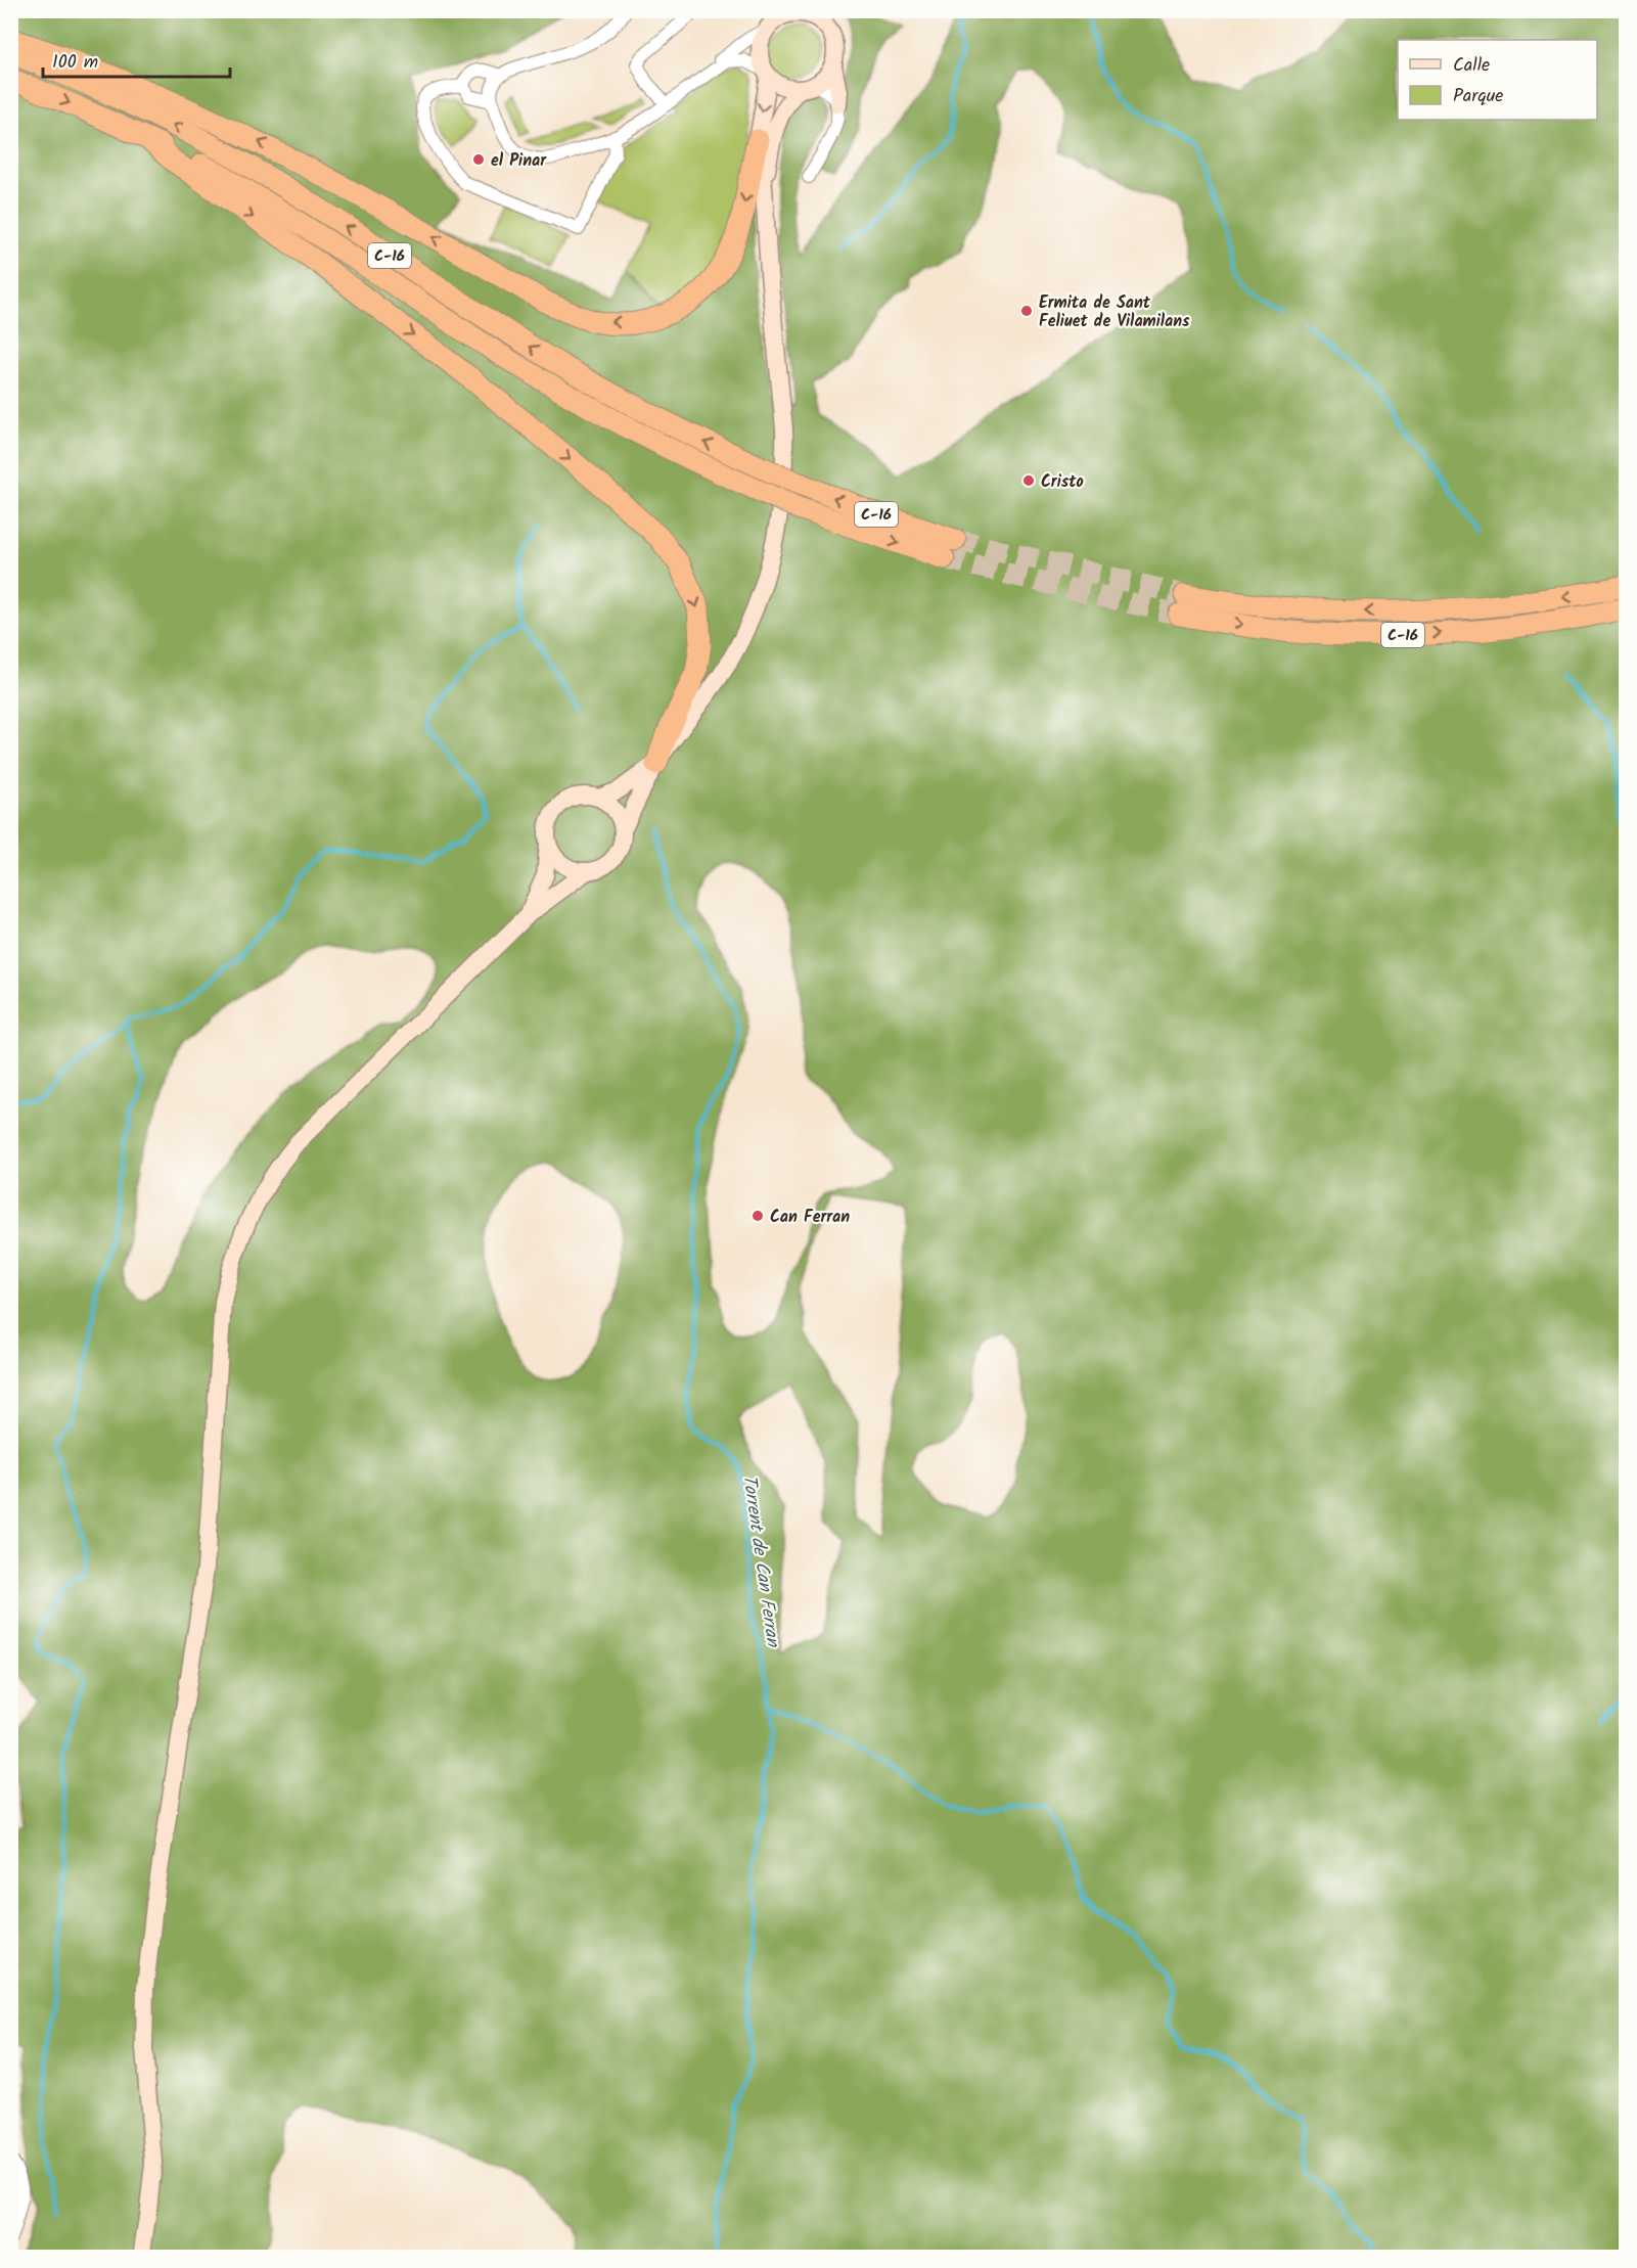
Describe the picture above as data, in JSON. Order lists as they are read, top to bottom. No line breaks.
{"streets":{"highway":["C-16"]},"water":["Torrent de Can Ferran"],"places":["el Pinar","Ermita de Sant Feliuet de Vilamilans","Cristo","Can Ferran"],"legend":["Calle","Parque"],"scale_bar":"100 m"}
